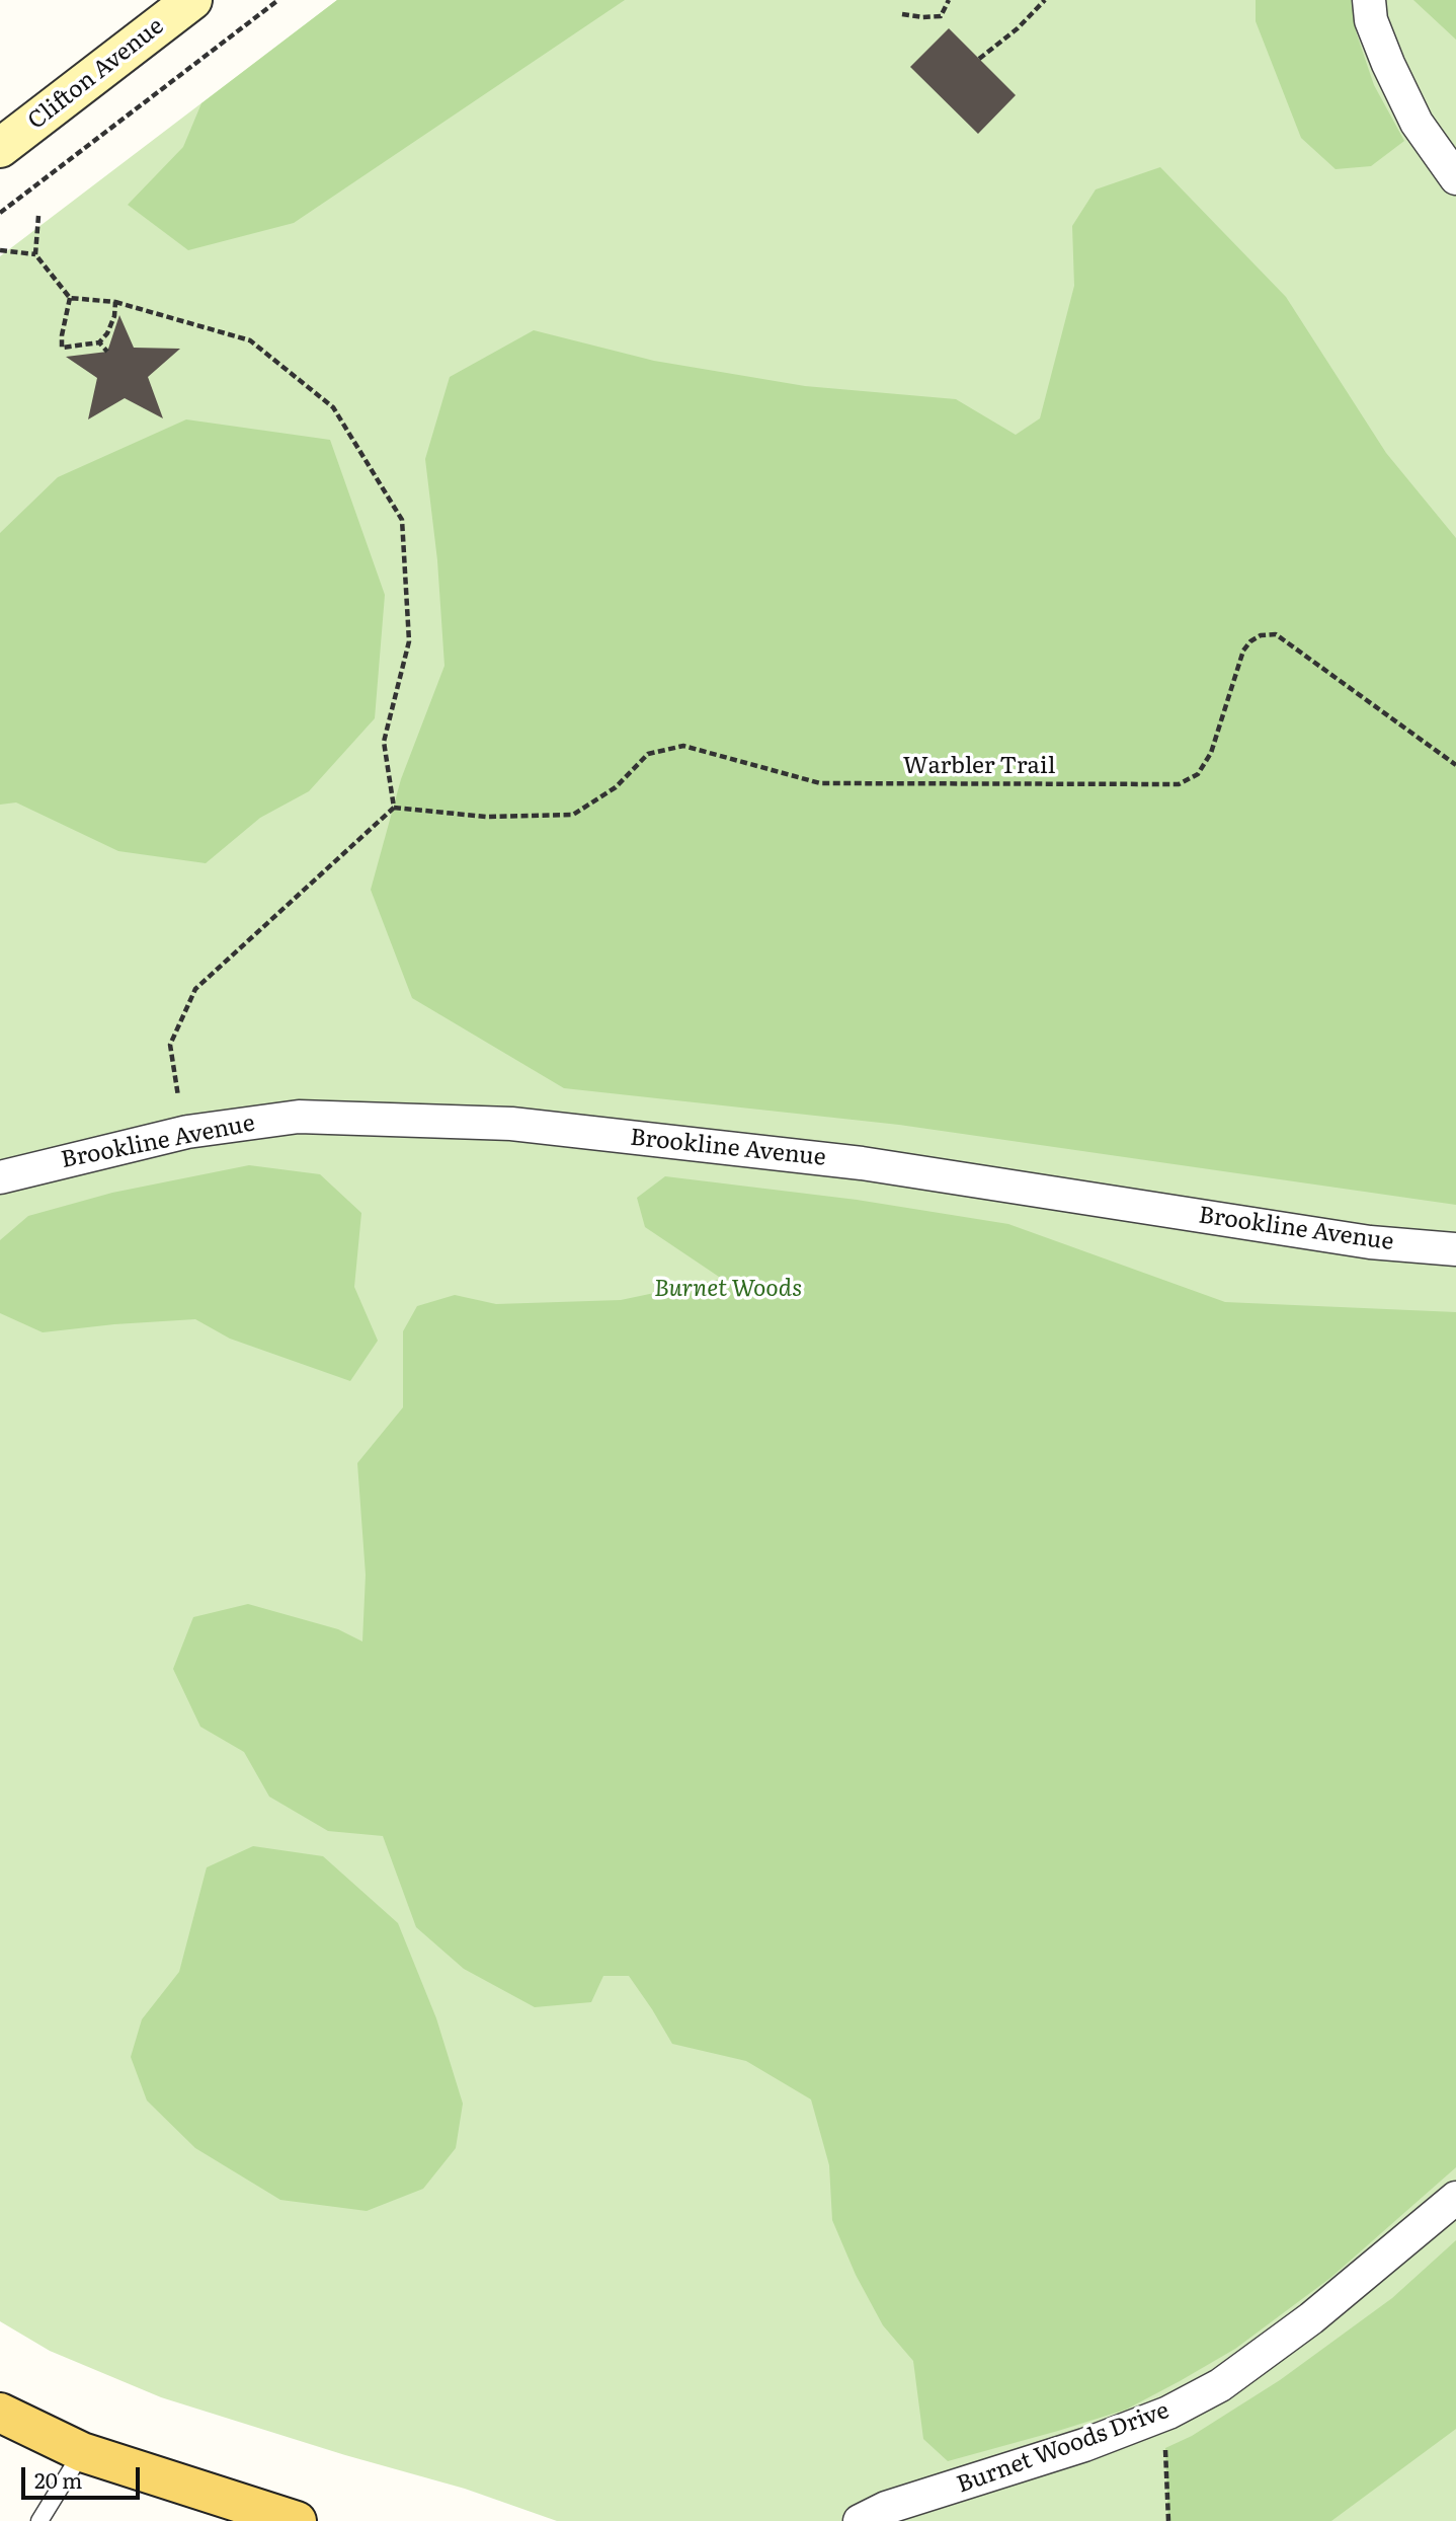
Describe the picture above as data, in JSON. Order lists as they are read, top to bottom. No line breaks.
{"streets":{"main road":["Clifton Avenue"],"street":["Brookline Avenue","Burnet Woods Drive"],"path":["Warbler Trail"]},"parks":["Burnet Woods"],"scale_bar":"20 m"}
